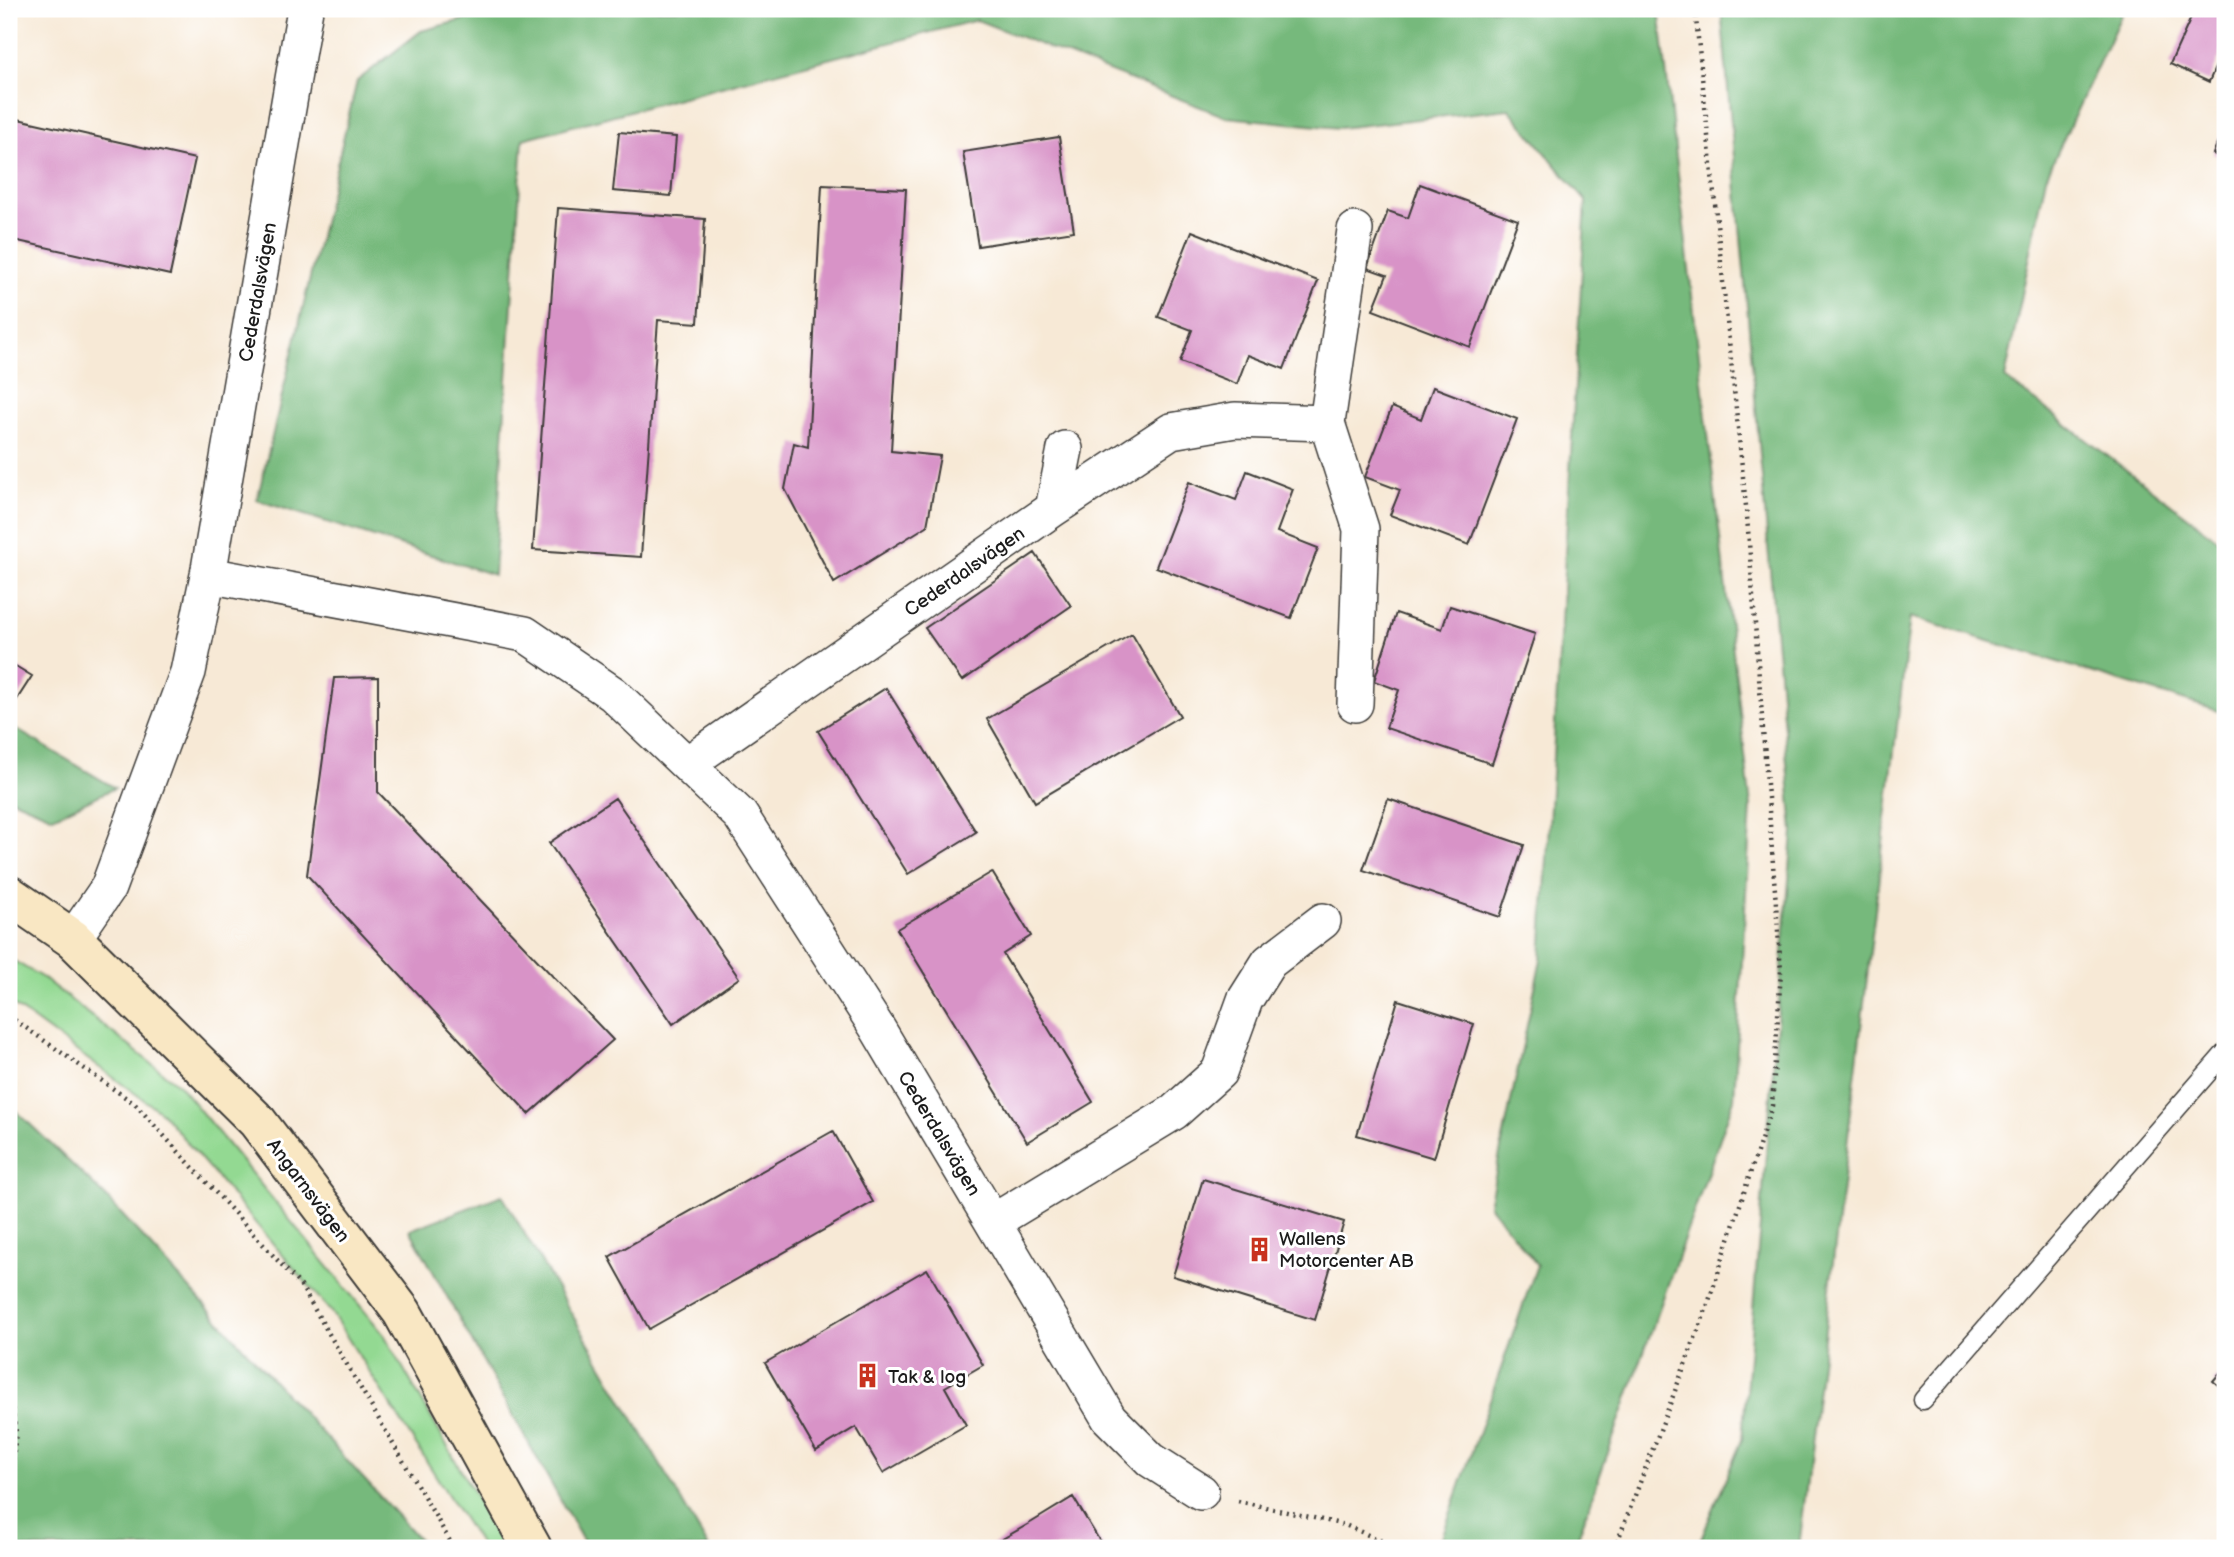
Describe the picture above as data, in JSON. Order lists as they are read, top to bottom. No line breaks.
{"streets":{"main road":["Angarnsvägen"],"street":["Cederdalsvägen"]},"crossings":[["Cederdalsvägen","Angarnsvägen"]],"places":{"building":["Wallens Motorcenter AB","Tak & log"]}}
